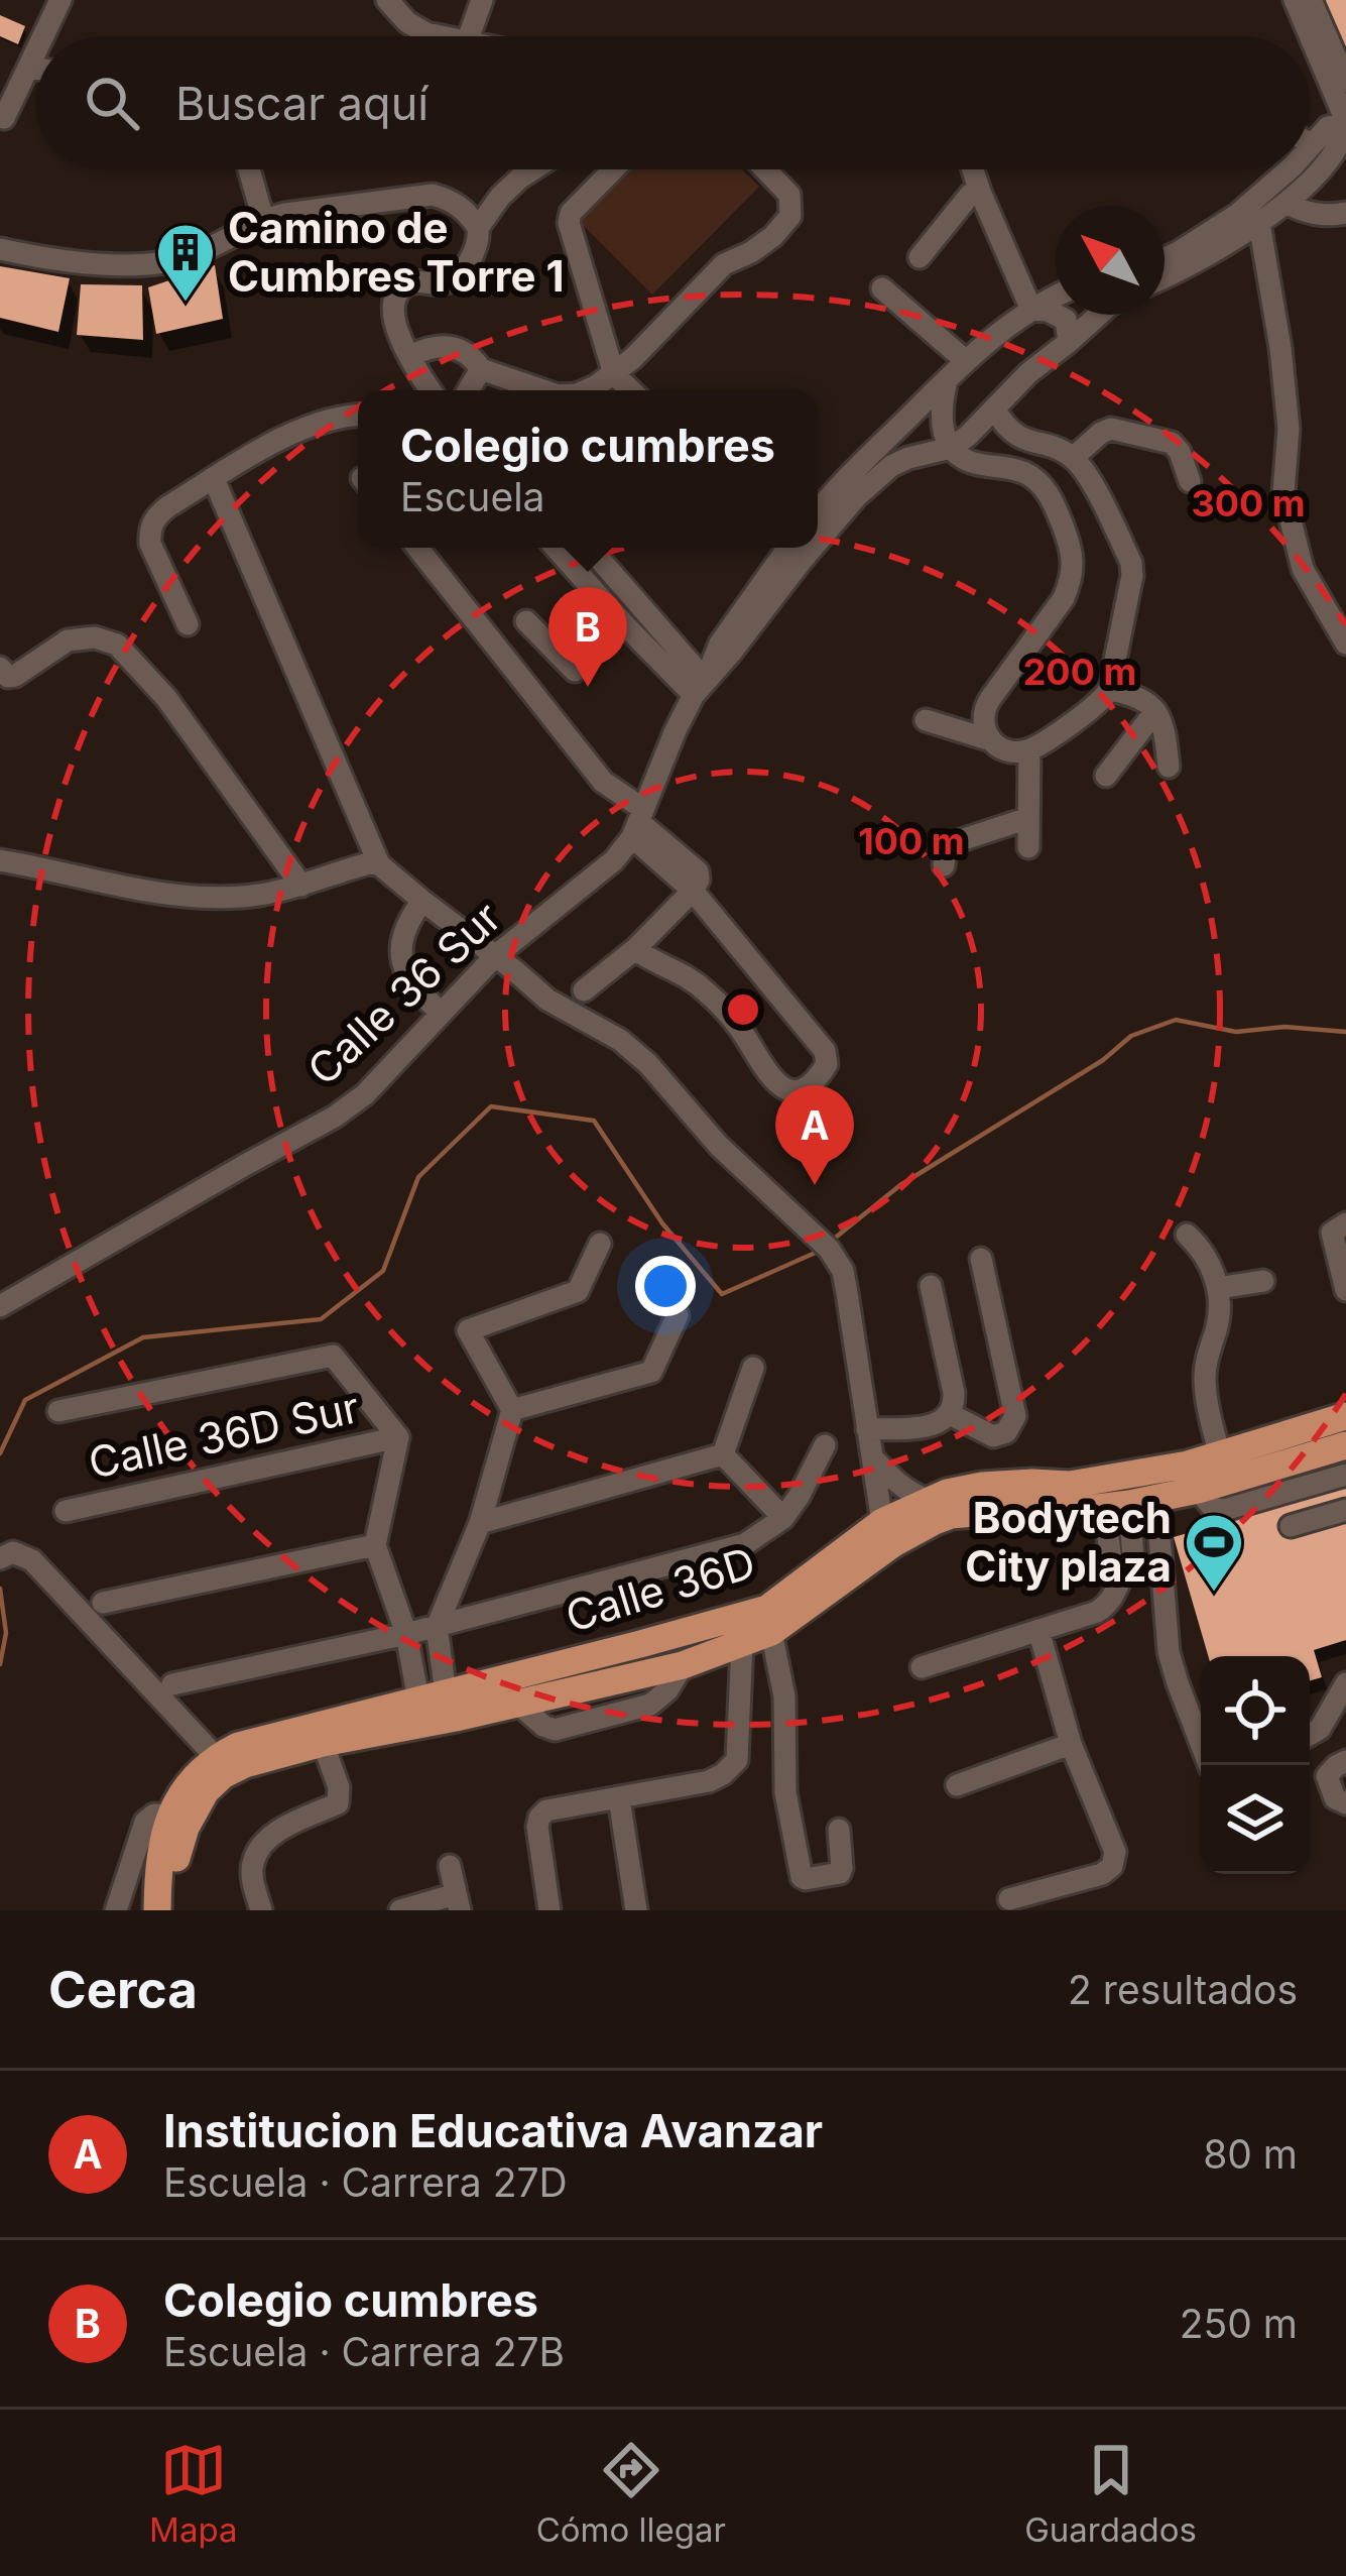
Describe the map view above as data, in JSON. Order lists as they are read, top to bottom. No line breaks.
{"streets":{"main road":["Calle 36D"],"street":["Calle 36 Sur","Calle 36D Sur"]},"places":{"building":["Camino de Cumbres Torre 1"],"sports":["Bodytech City plaza"]},"north":"top left","page":{"search":"Buscar aquí","popup":["Colegio cumbres","Escuela"],"pins":["B","A"],"heading":["Cerca","2 resultados"],"list":[{"mark":"A","name":"Institucion Educativa Avanzar","note":"Escuela · Carrera 27D","value":"80 m"},{"mark":"B","name":"Colegio cumbres","note":"Escuela · Carrera 27B","value":"250 m"}],"nav":["Mapa","Cómo llegar","Guardados"]},"rings":["300 m","200 m","100 m"]}
